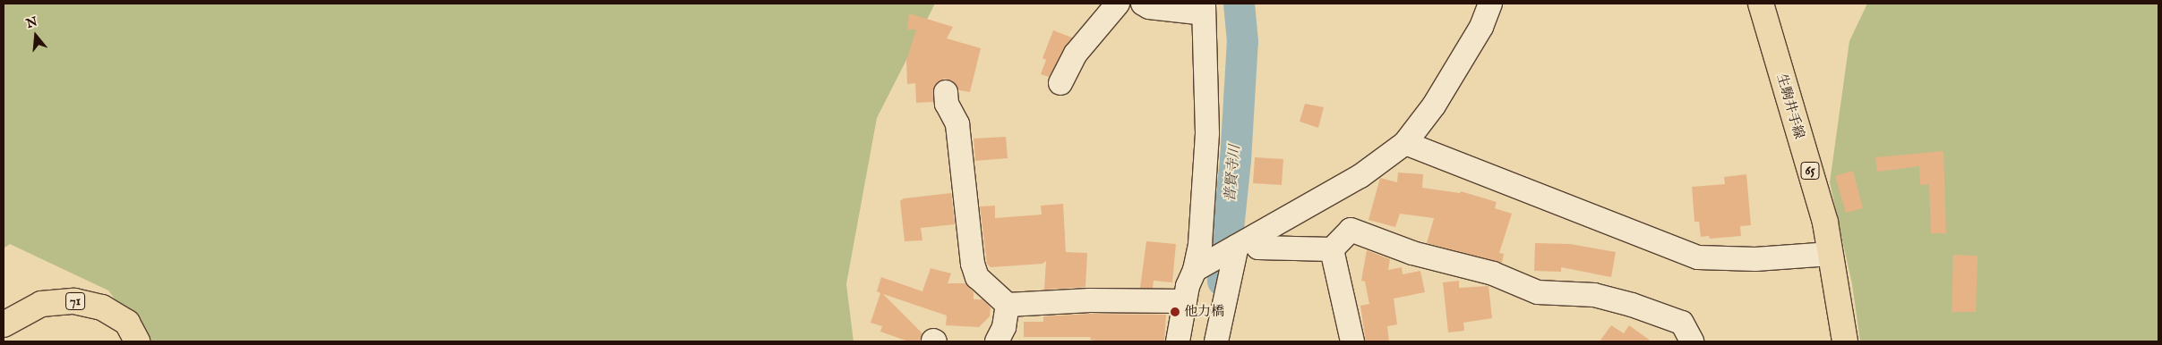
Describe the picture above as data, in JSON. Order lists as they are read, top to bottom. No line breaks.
{"streets":{"main road":["生駒井手線","65","71"]},"water":["普賢寺川"],"places":["他力橋"],"north":"top"}
